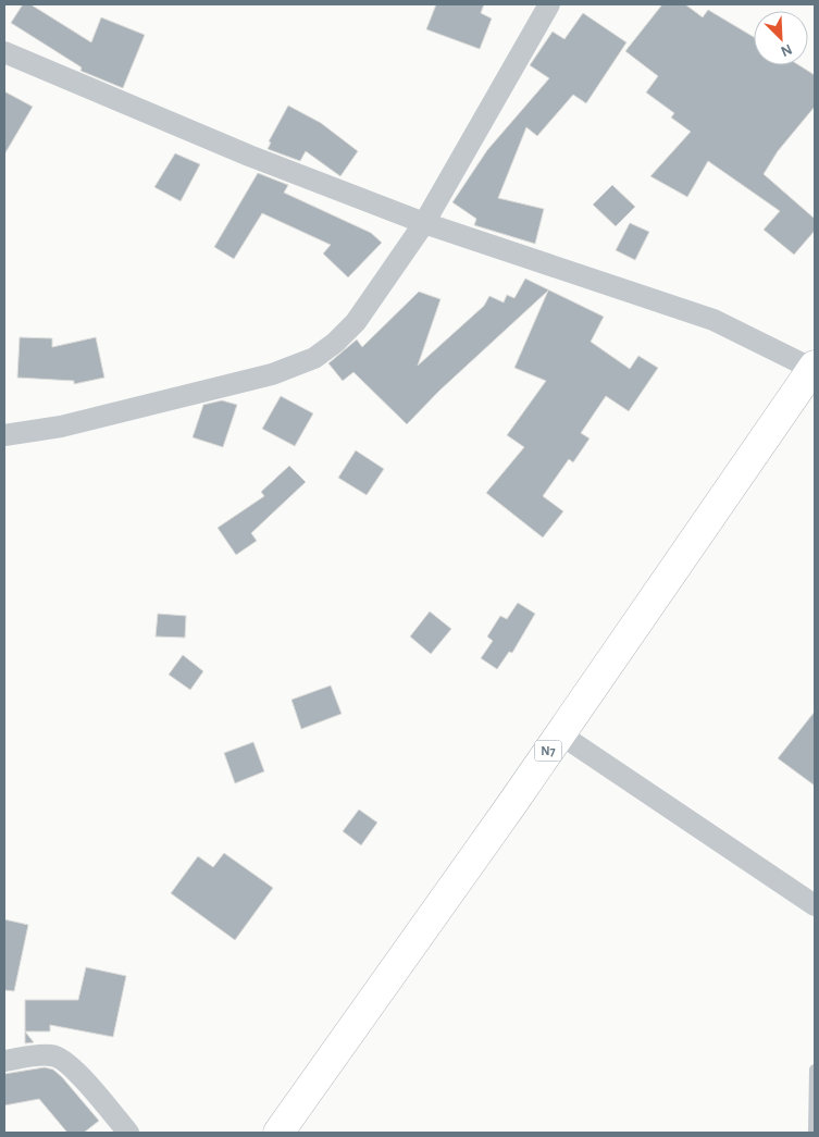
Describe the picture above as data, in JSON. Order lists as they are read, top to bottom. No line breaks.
{"streets":{"highway":["N7"]},"north":"bottom right"}
